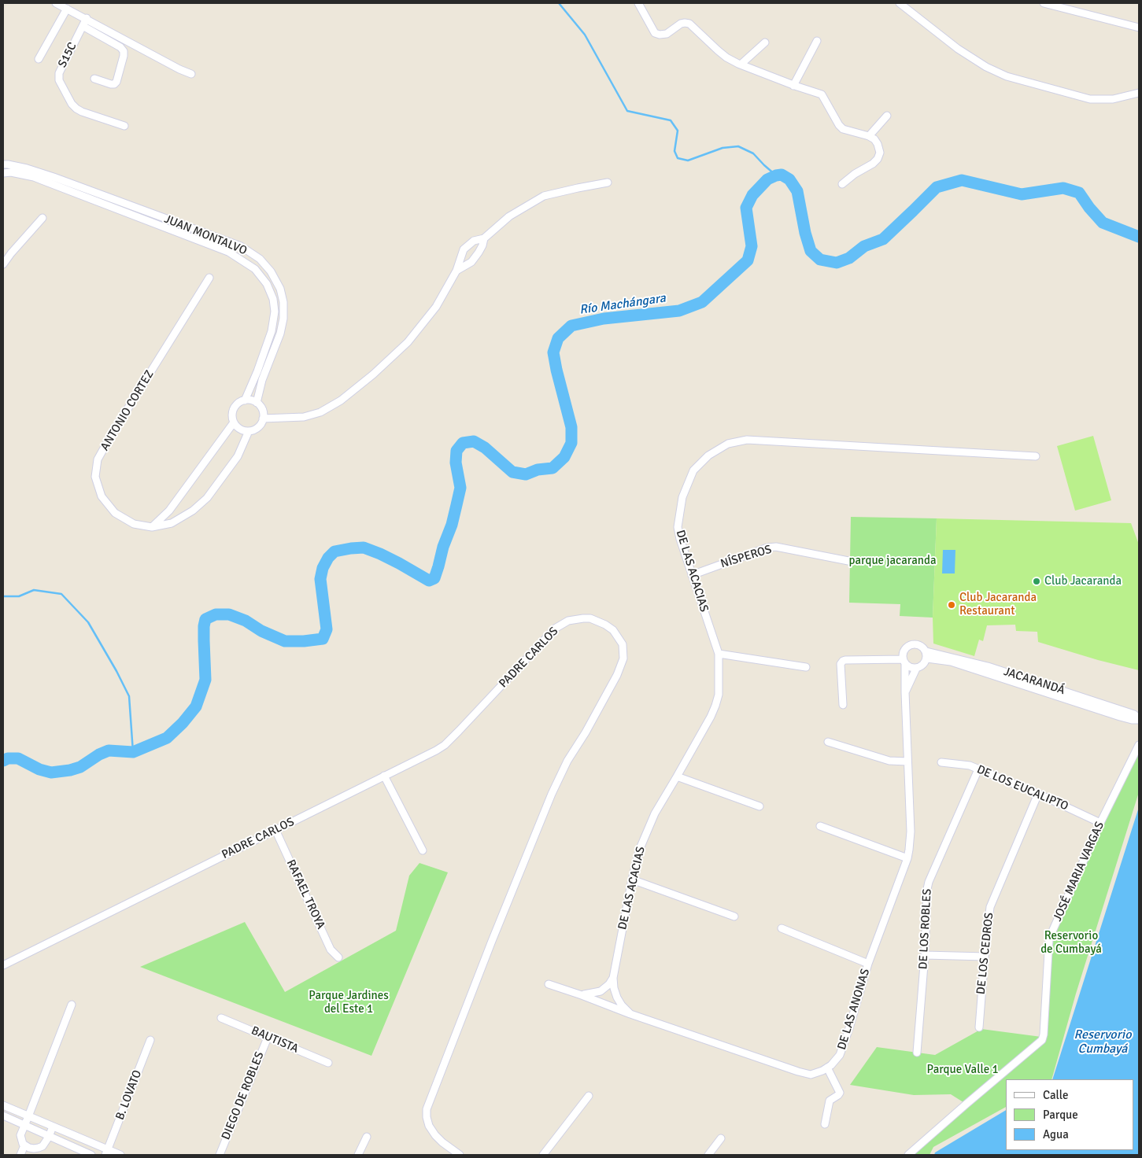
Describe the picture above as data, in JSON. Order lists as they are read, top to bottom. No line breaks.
{"streets":{"street":["S15C","JUAN MONTALVO","ANTONIO CORTEZ","NÍSPEROS","DE LAS ACACIAS","PADRE CARLOS","JACARANDÁ","DE LOS EUCALIPTO","JOSÉ MARIA VARGAS","RAFAEL TROYA","DE LOS ROBLES","DE LOS CEDROS","DE LAS ANONAS","BAUTISTA","B. LOVATO","DIEGO DE ROBLES"]},"crossings":[["NÍSPEROS","DE LAS ACACIAS"],["PADRE CARLOS","RAFAEL TROYA"],["JACARANDÁ","DE LAS ANONAS"],["DE LOS EUCALIPTO","JOSÉ MARIA VARGAS"],["DE LOS EUCALIPTO","DE LOS ROBLES"],["DE LOS EUCALIPTO","DE LOS CEDROS"],["BAUTISTA","DIEGO DE ROBLES"]],"water":["Río Machángara","Reservorio Cumbayá"],"parks":["parque jacaranda","Reservorio de Cumbayá","Parque Jardines del Este 1","Parque Valle 1"],"places":["Club Jacaranda","Club Jacaranda Restaurant"],"legend":["Calle","Parque","Agua"]}
